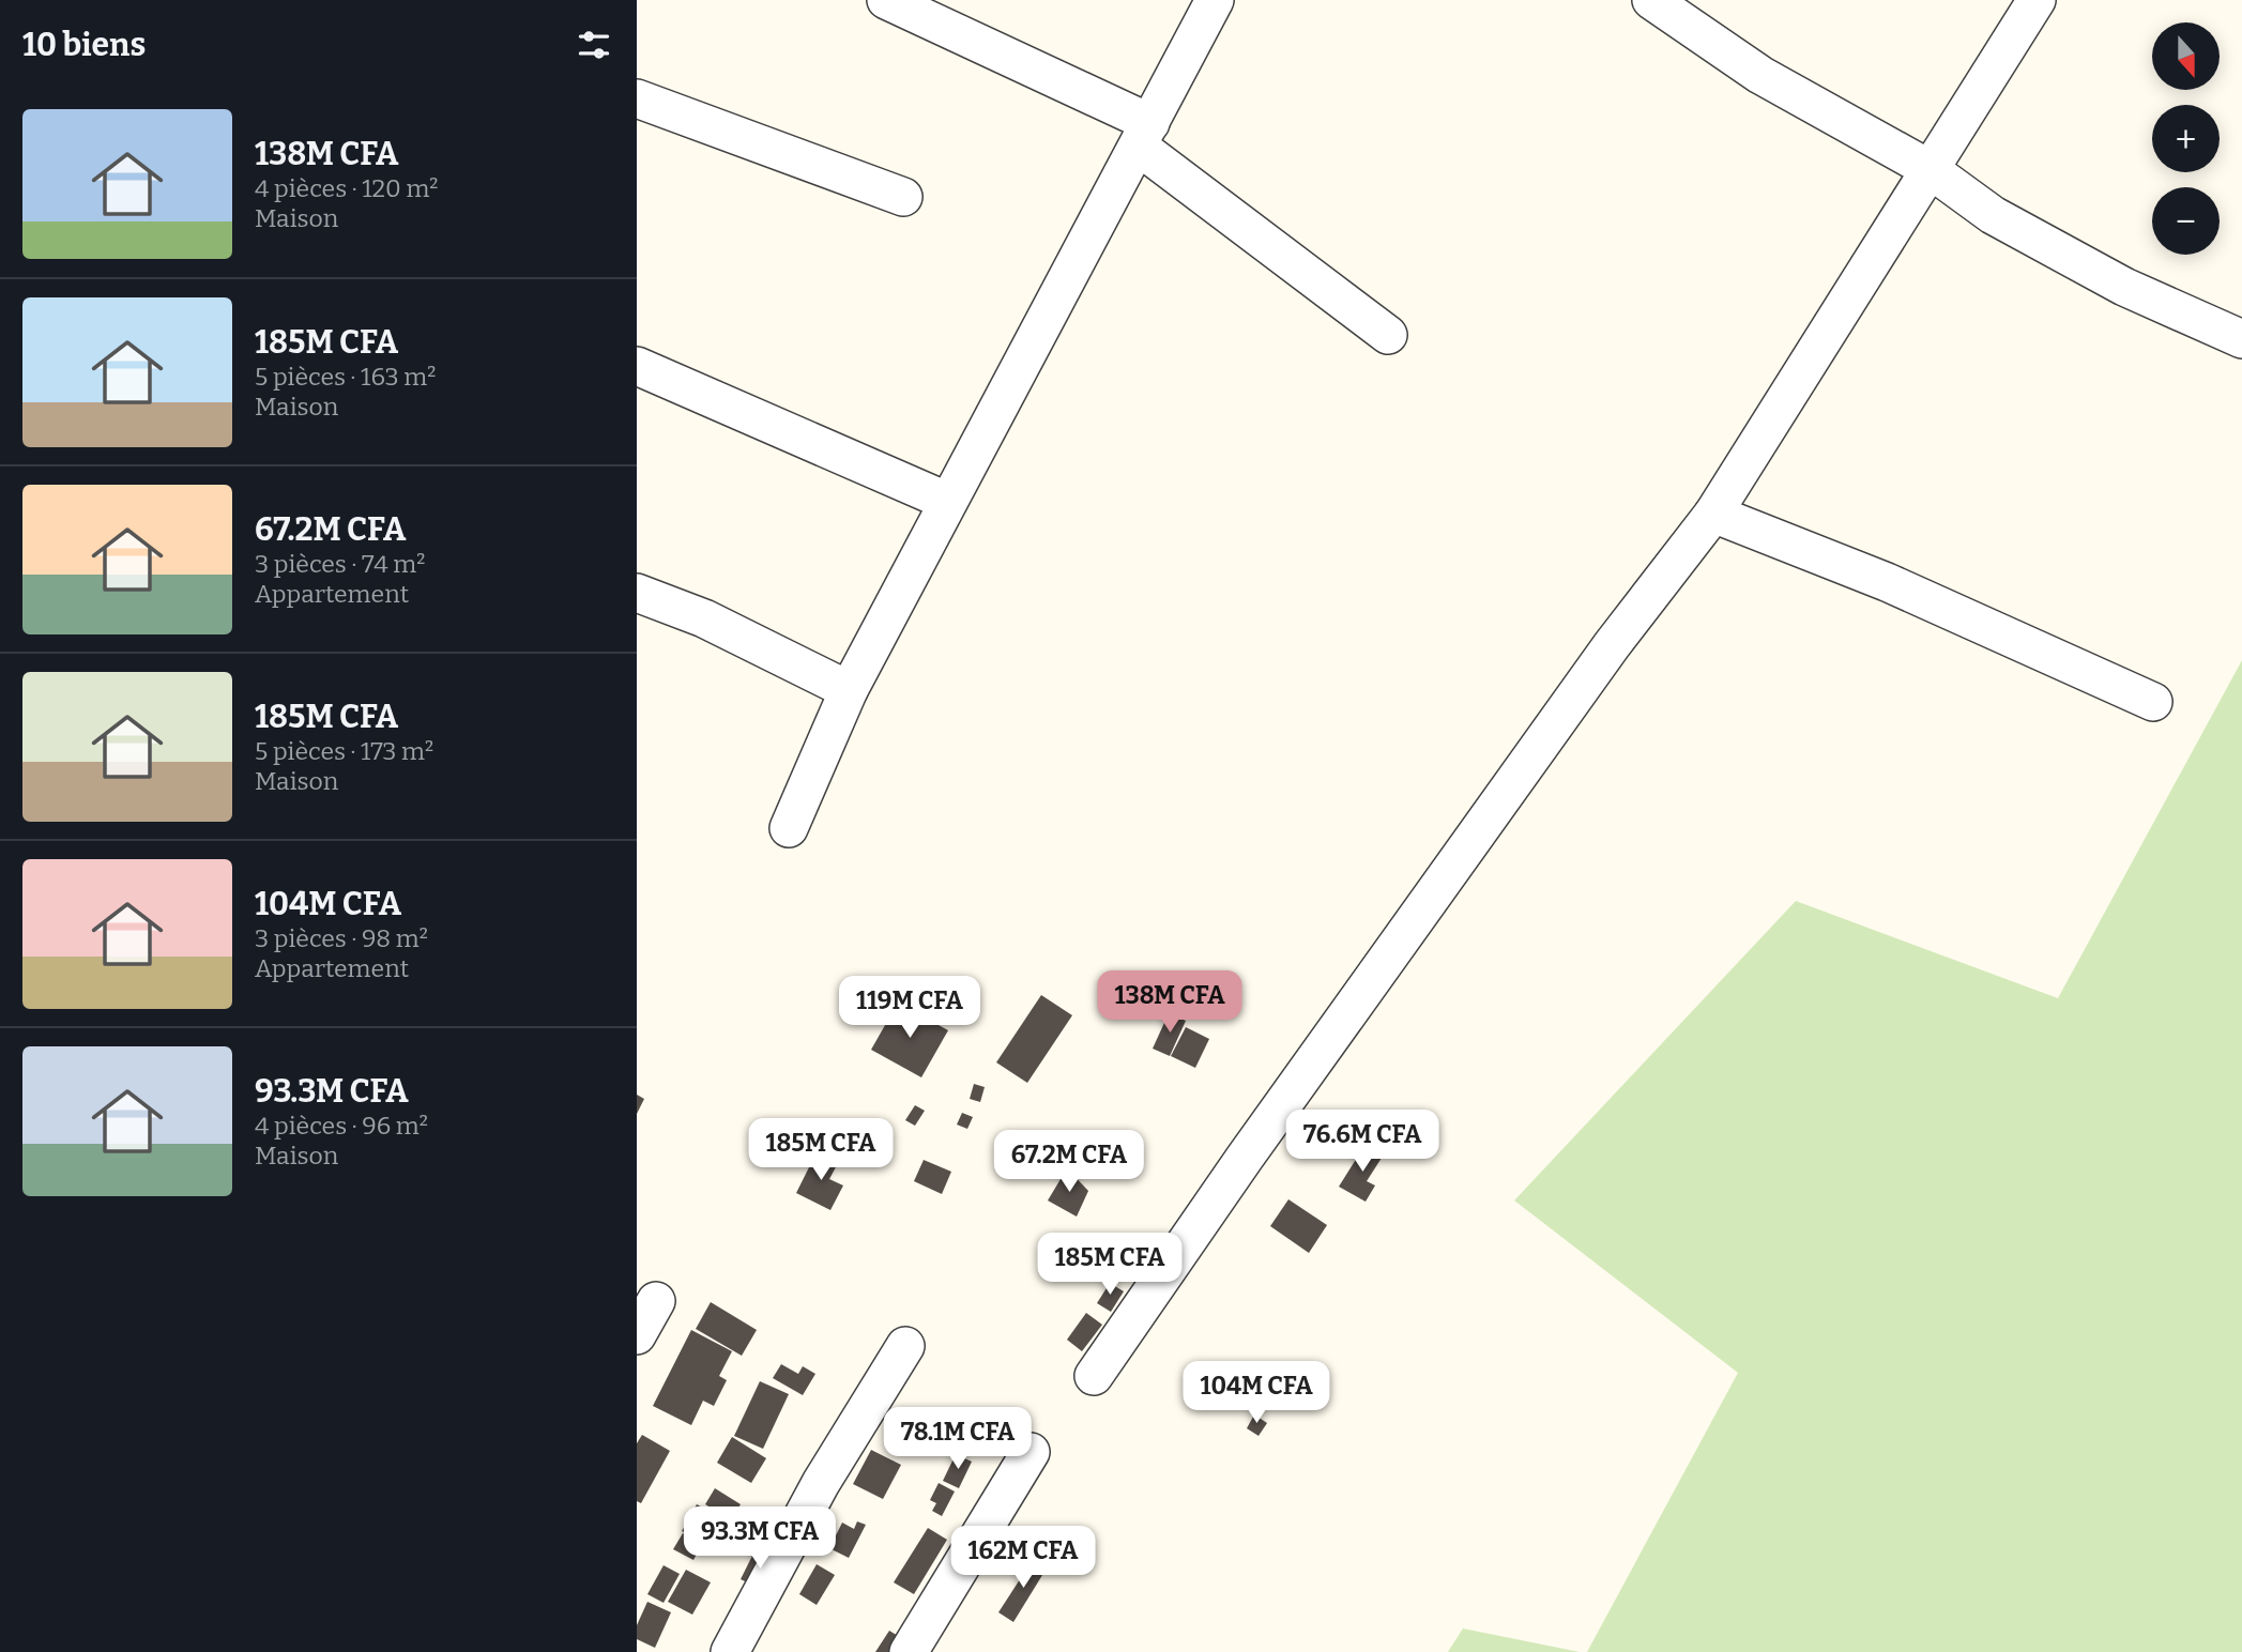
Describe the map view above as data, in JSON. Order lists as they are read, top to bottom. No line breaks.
{"north":"bottom","page":{"heading":"10 biens","map_buttons":["+","−"],"list":[{"name":"138M CFA","note":"4 pièces · 120 m² · Maison"},{"name":"185M CFA","note":"5 pièces · 163 m² · Maison"},{"name":"67.2M CFA","note":"3 pièces · 74 m² · Appartement"},{"name":"185M CFA","note":"5 pièces · 173 m² · Maison"},{"name":"104M CFA","note":"3 pièces · 98 m² · Appartement"},{"name":"93.3M CFA","note":"4 pièces · 96 m² · Maison"}],"price":["138M CFA","119M CFA","76.6M CFA","185M CFA","67.2M CFA","185M CFA","104M CFA","78.1M CFA","93.3M CFA","162M CFA"]}}
